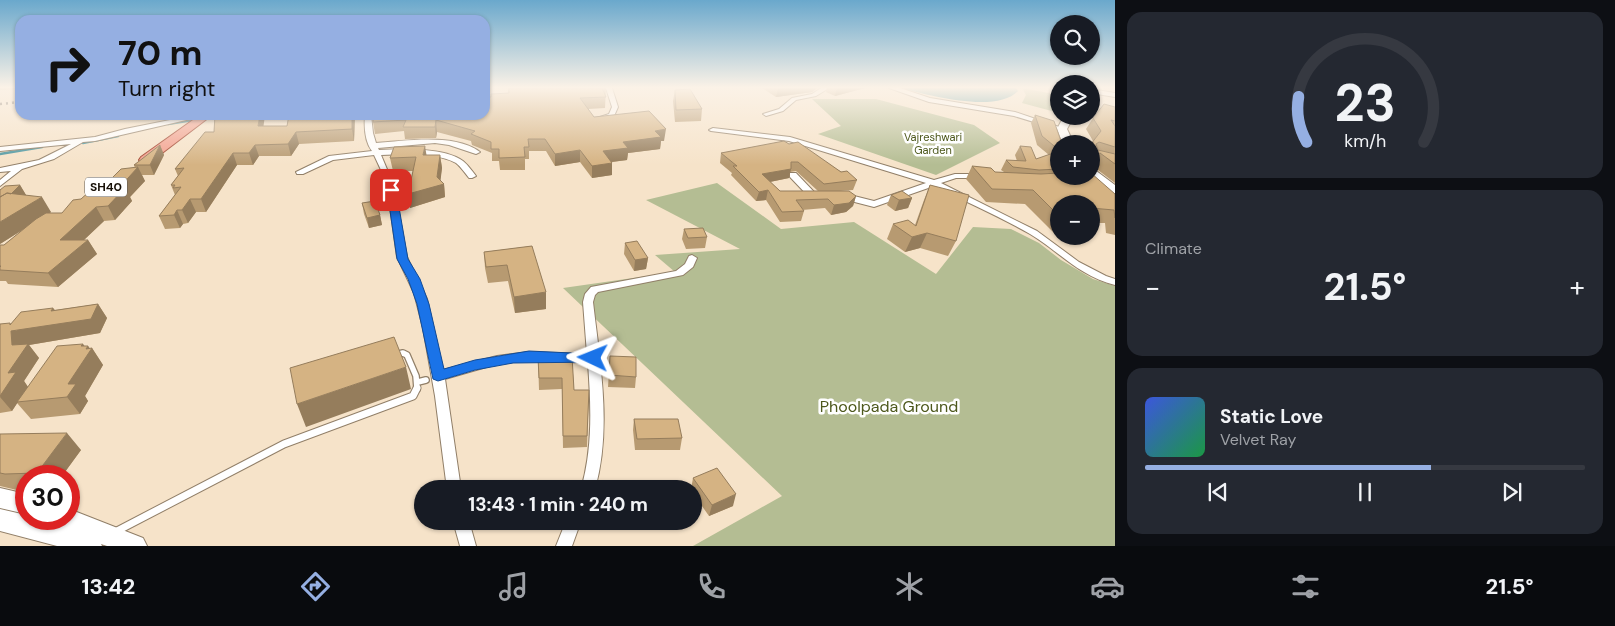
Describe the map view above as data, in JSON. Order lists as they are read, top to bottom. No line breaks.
{"streets":{"main road":["SH40"]},"parks":["Vajreshwari Garden","Phoolpada Ground"],"page":{"map_buttons":["+","−"],"turn":["70 m","Turn right"],"tile":"Climate","heat":["−","21.5°","+"],"song":["Static Love","Velvet Ray"],"limit":"30","trip":"13:43 · 1 min · 240 m","tabs":["13:42","21.5°"],"gauge":["23","km/h"]}}
